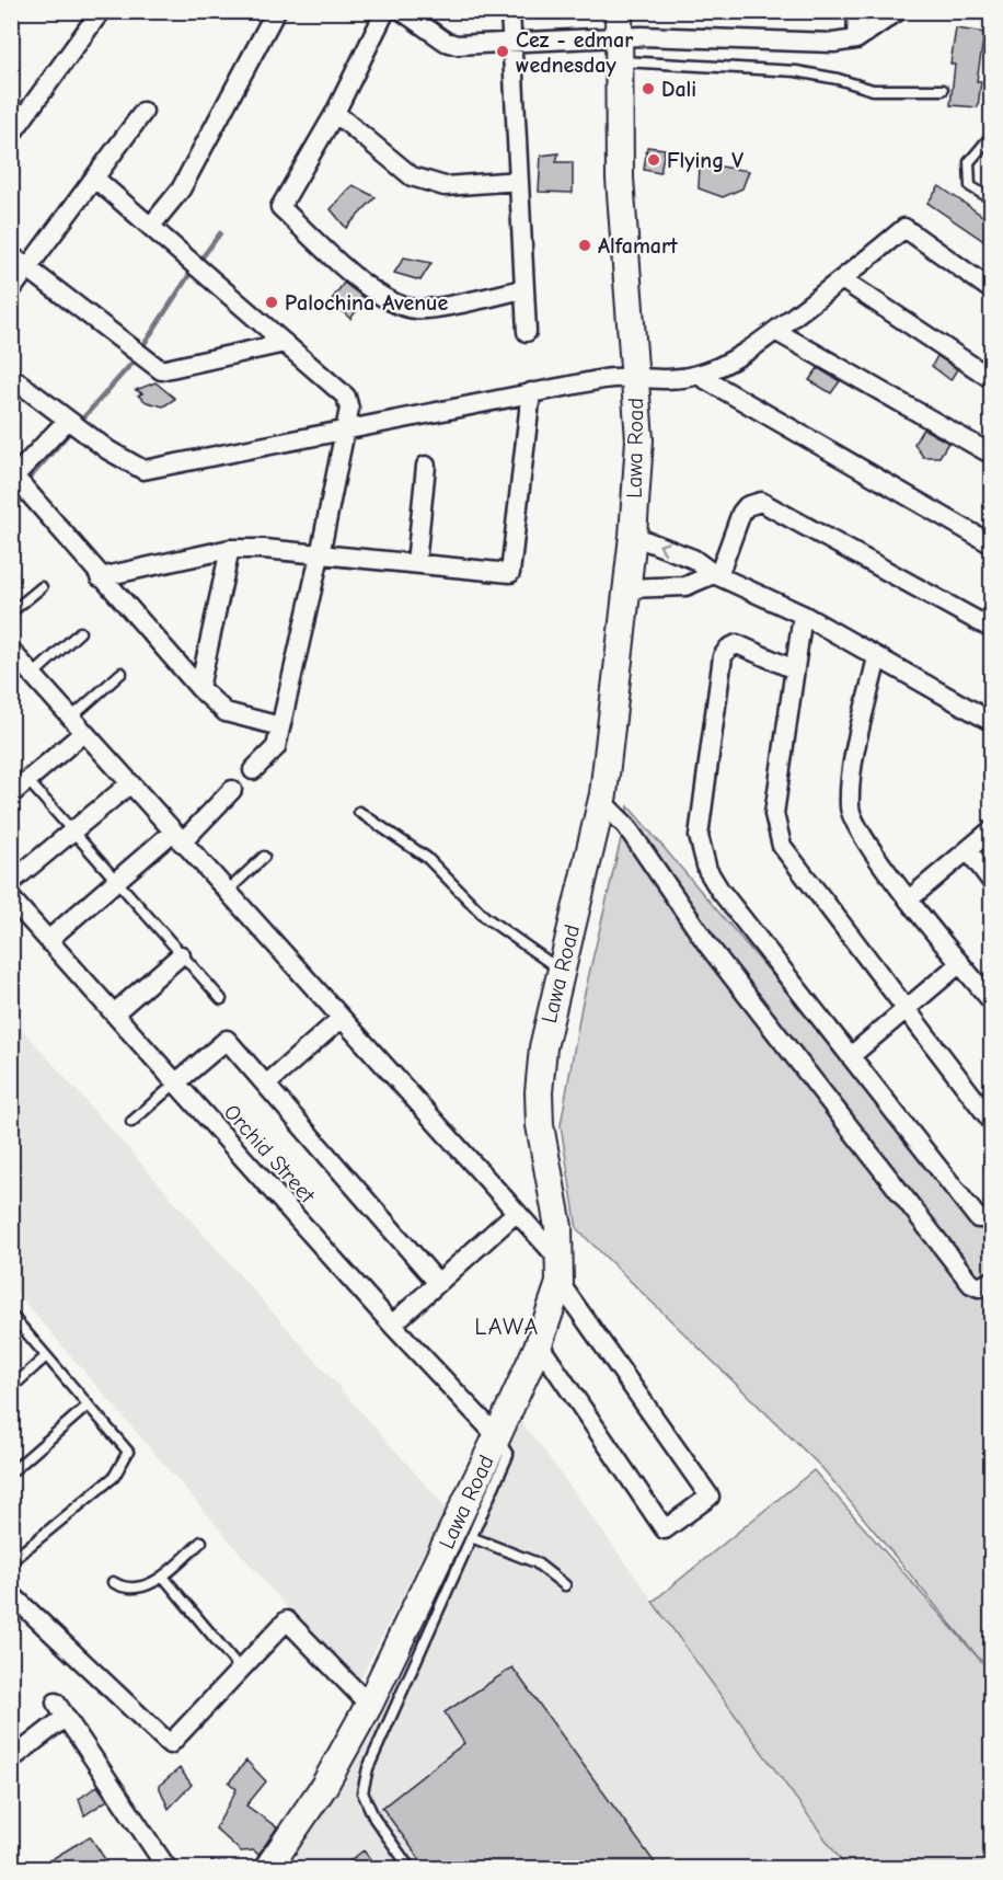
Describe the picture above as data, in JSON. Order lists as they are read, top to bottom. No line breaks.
{"streets":{"main road":["Lawa Road"],"street":["Orchid Street"]},"crossings":[["Lawa Road","Orchid Street"]],"districts":["LAWA"],"places":["Cez - edmar wednesday","Dali","Flying V","Alfamart","Palochina Avenue"]}
